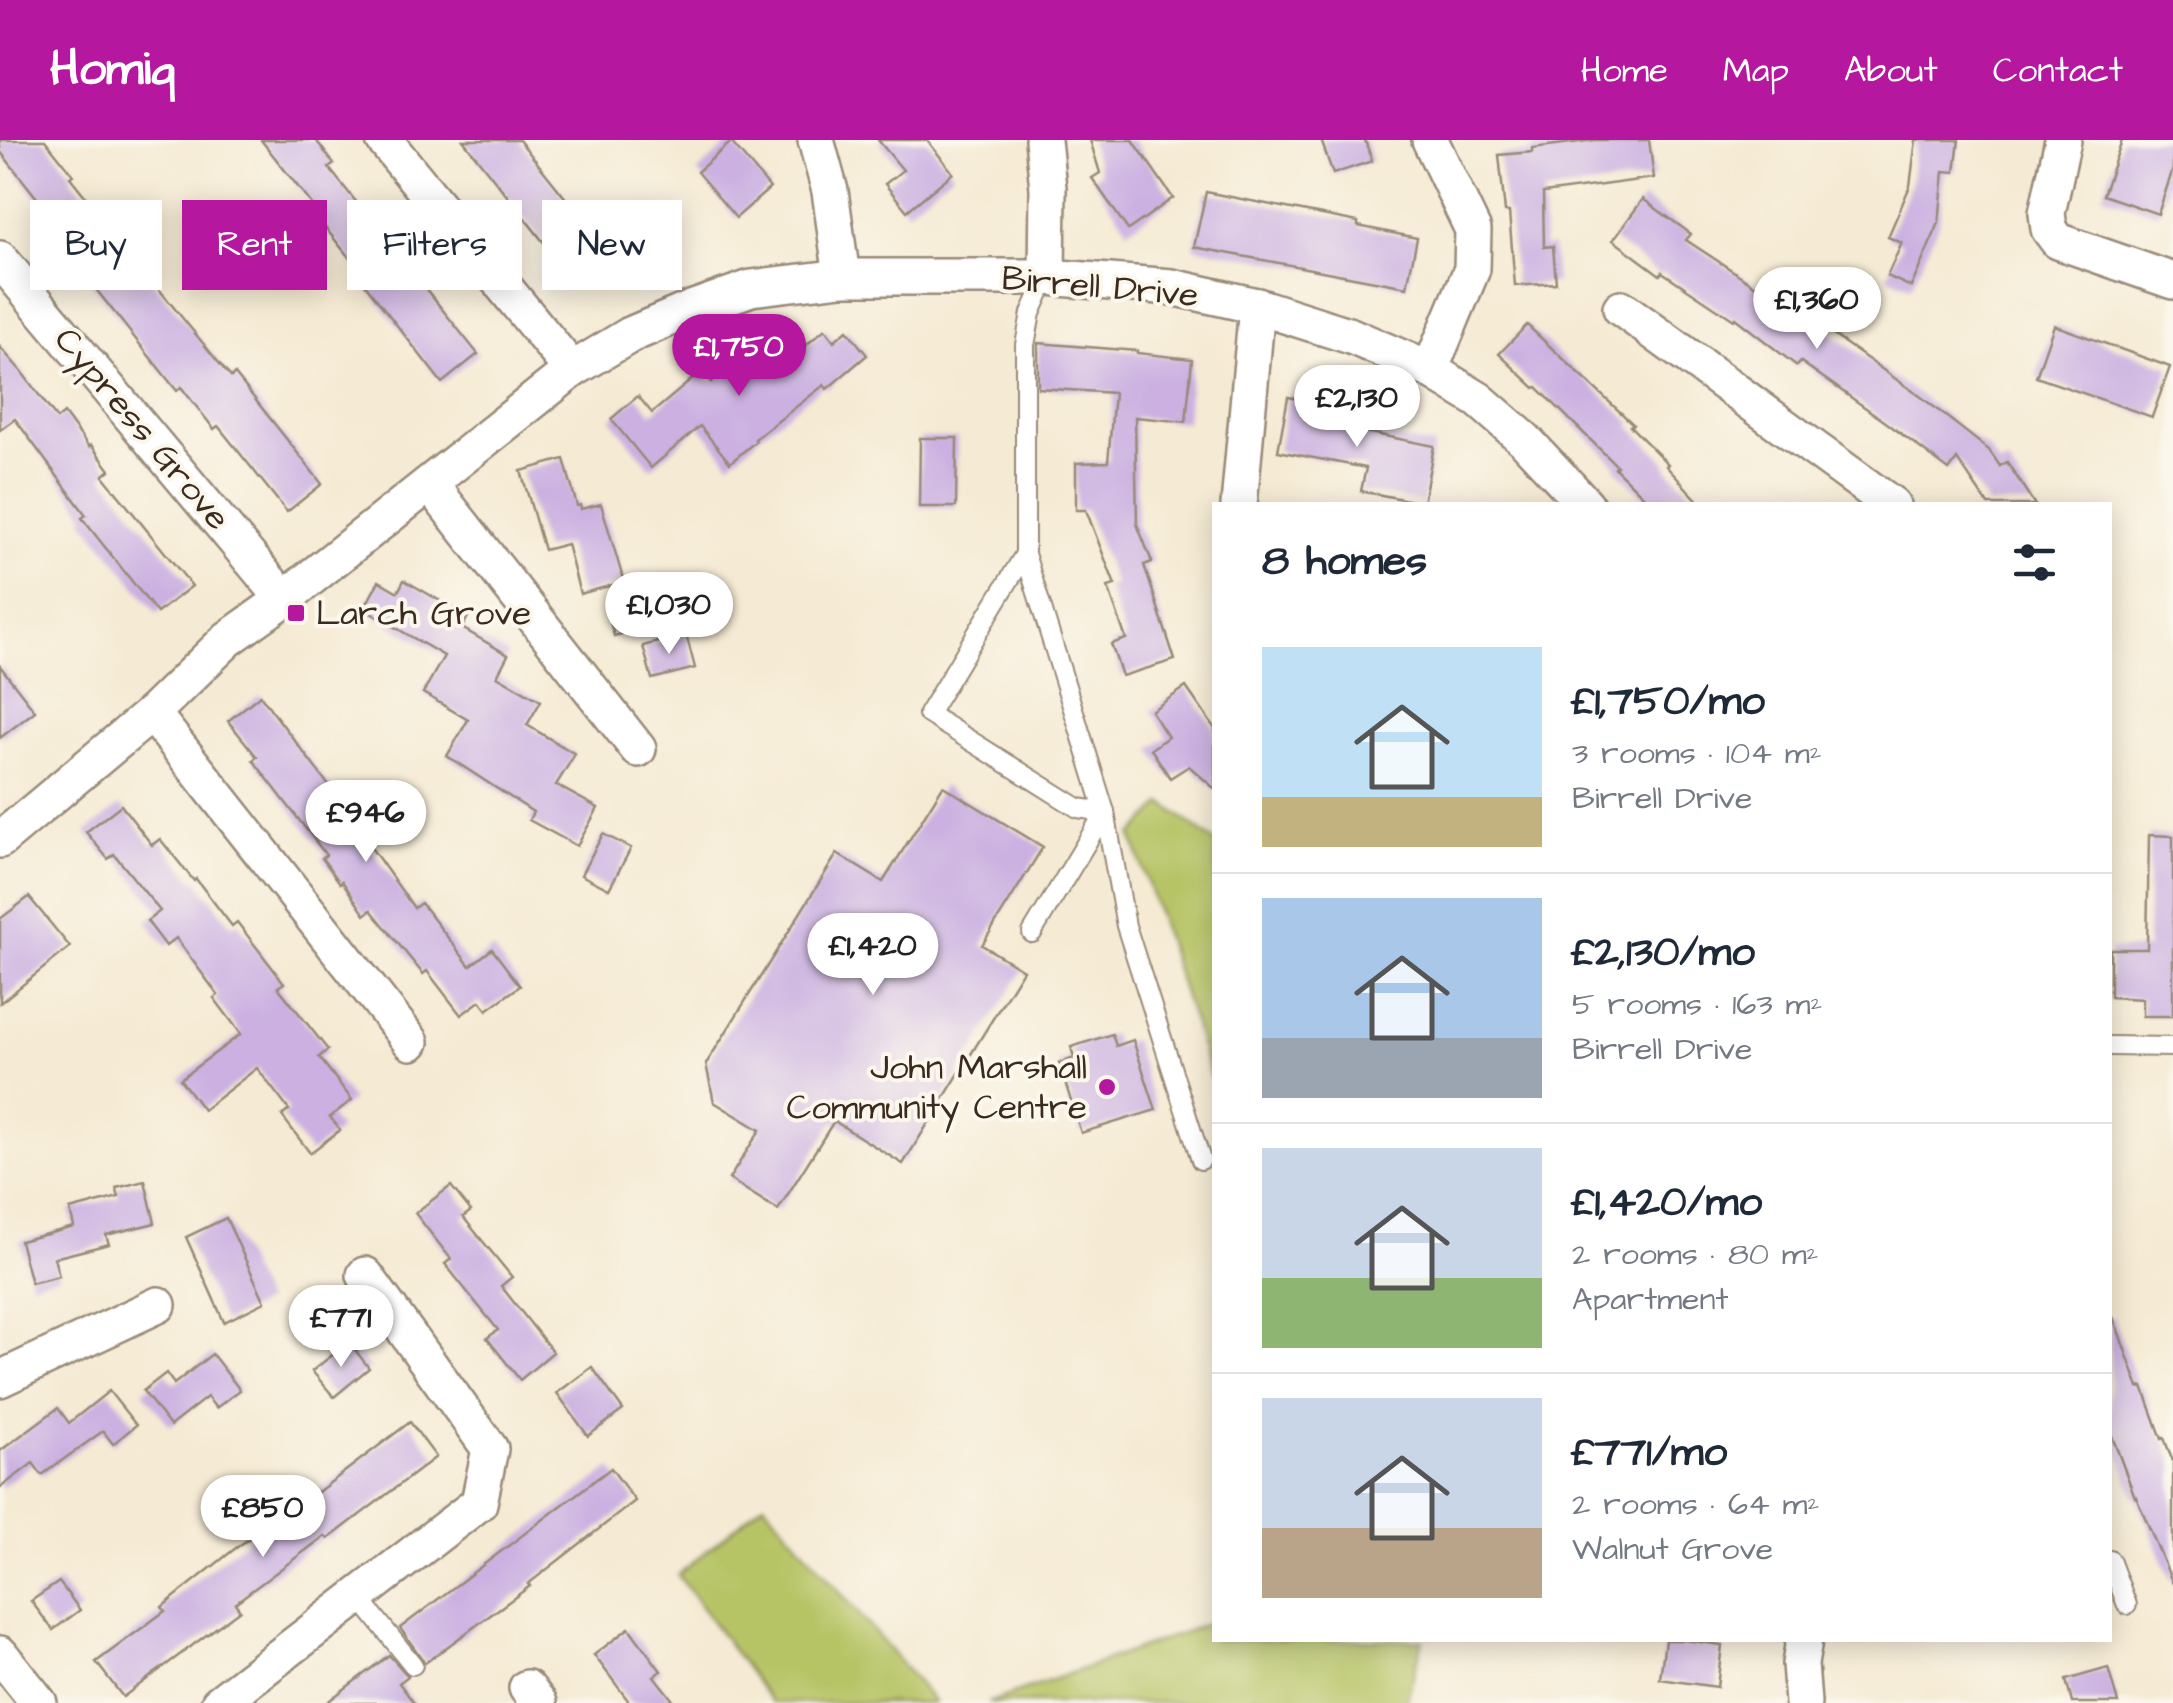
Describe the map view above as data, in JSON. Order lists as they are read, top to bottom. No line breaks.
{"streets":{"street":["Birrell Drive","Cypress Grove"]},"crossings":[["Birrell Drive","Cypress Grove"]],"places":{"transit":["Larch Grove"],"other":["John Marshall Community Centre"]},"page":{"header":"Homiq","nav":["Home","Map","About","Contact"],"chip":["Buy","Rent","Filters","New"],"price":["£1,360","£1,750","£2,130","£1,030","£946","£1,420","£771","£850"],"heading":"8 homes","list":[{"name":"£1,750/mo","note":"3 rooms · 104 m² · Birrell Drive"},{"name":"£2,130/mo","note":"5 rooms · 163 m² · Birrell Drive"},{"name":"£1,420/mo","note":"2 rooms · 80 m² · Apartment"},{"name":"£771/mo","note":"2 rooms · 64 m² · Walnut Grove"}]}}
